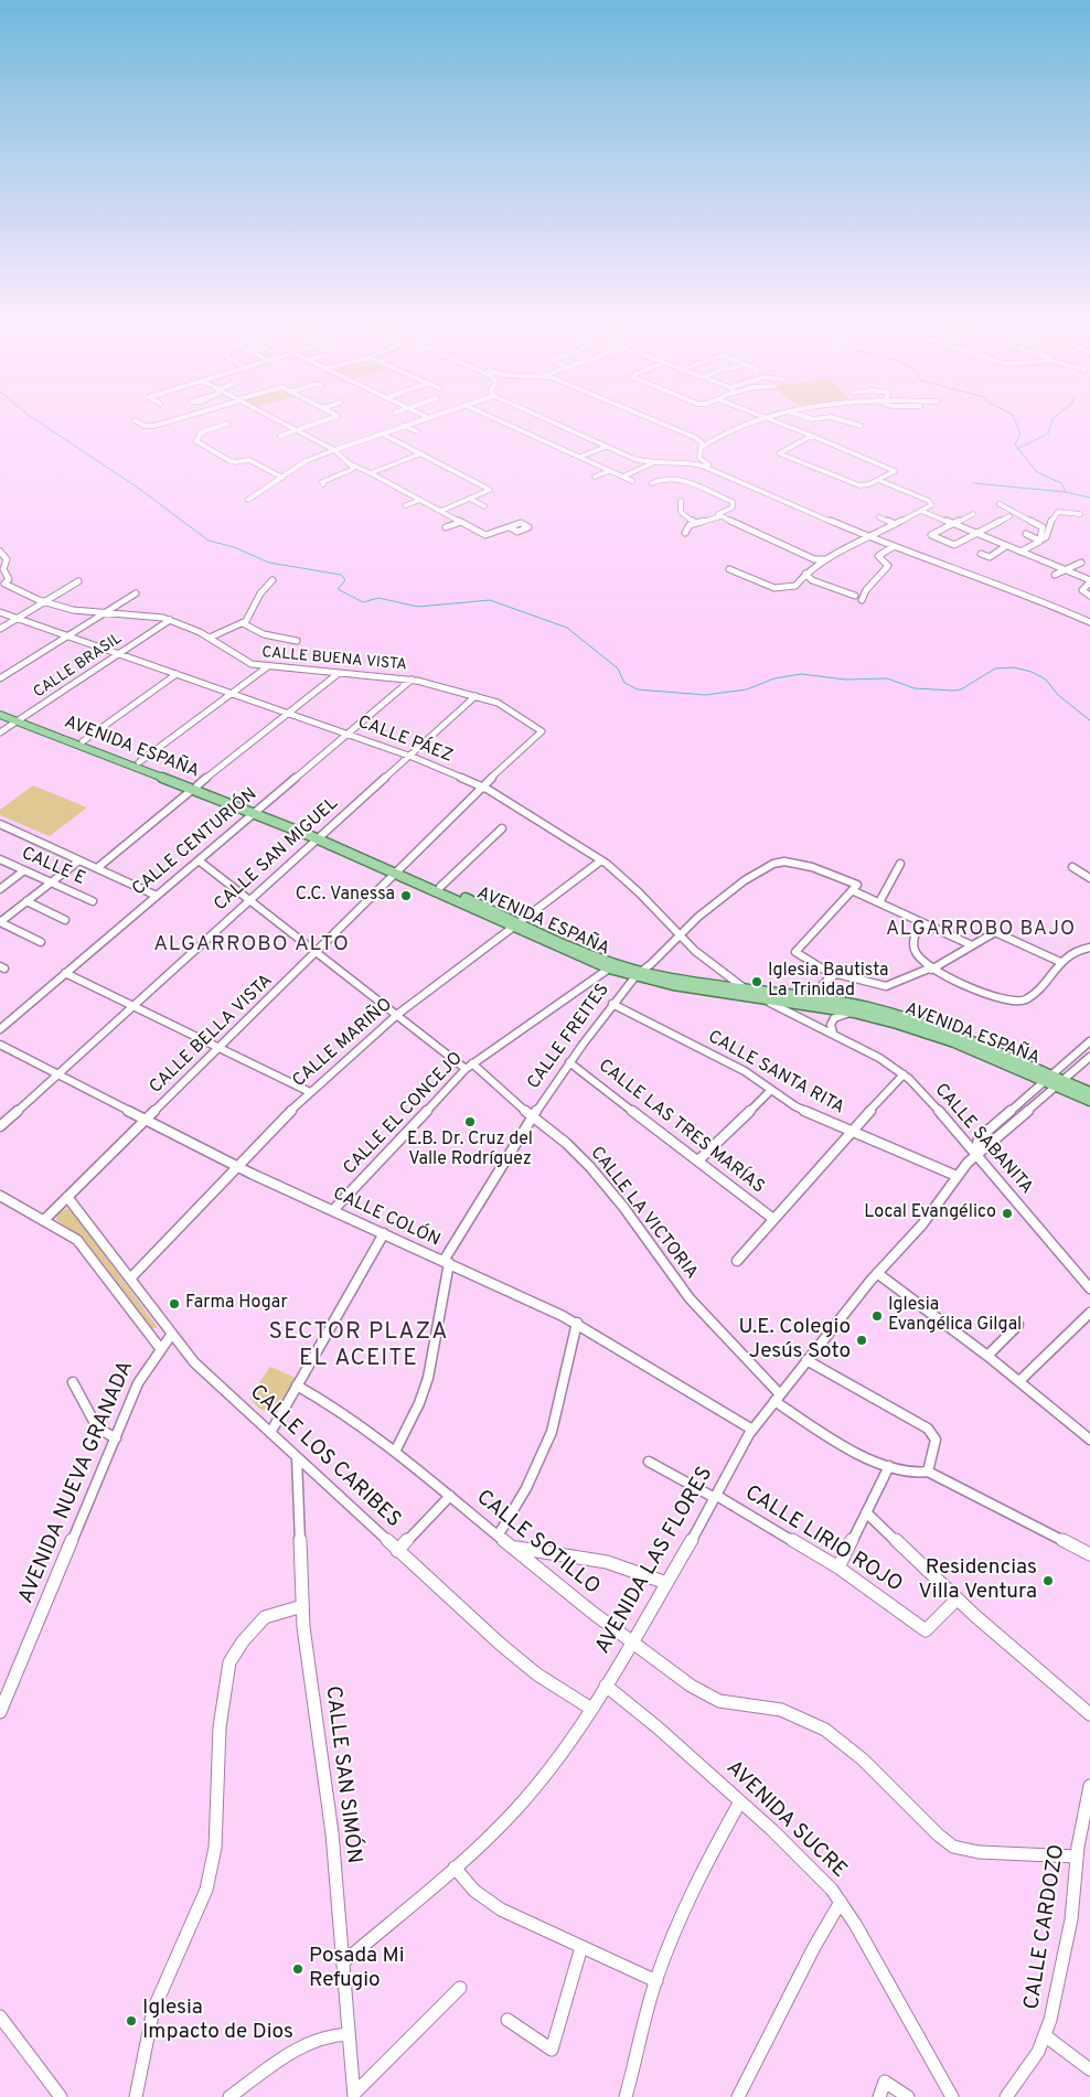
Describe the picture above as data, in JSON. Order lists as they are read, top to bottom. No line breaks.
{"streets":{"main road":["AVENIDA ESPAÑA"],"street":["CALLE BUENA VISTA","CALLE BRASIL","CALLE PÁEZ","CALLE CENTURIÓN","CALLE SAN MIGUEL","CALLE E","CALLE BELLA VISTA","CALLE FREITES","CALLE MARIÑO","CALLE SANTA RITA","CALLE EL CONCEJO","CALLE LAS TRES MARÍAS","CALLE SABANITA","CALLE LA VICTORIA","CALLE COLÓN","CALLE LOS CARIBES","AVENIDA NUEVA GRANADA","CALLE LIRIO ROJO","CALLE SOTILLO","AVENIDA LAS FLORES","CALLE SAN SIMÓN","AVENIDA SUCRE","CALLE CARDOZO"]},"crossings":[["CALLE BUENA VISTA","CALLE BRASIL"],["CALLE BUENA VISTA","CALLE CENTURIÓN"],["CALLE BUENA VISTA","CALLE SAN MIGUEL"],["CALLE BUENA VISTA","CALLE BELLA VISTA"],["CALLE BRASIL","CALLE PÁEZ"],["CALLE BRASIL","AVENIDA ESPAÑA"],["CALLE PÁEZ","AVENIDA ESPAÑA"],["CALLE PÁEZ","CALLE CENTURIÓN"],["CALLE PÁEZ","CALLE SAN MIGUEL"],["CALLE PÁEZ","CALLE BELLA VISTA"],["CALLE PÁEZ","CALLE FREITES"],["CALLE PÁEZ","CALLE MARIÑO"],["AVENIDA ESPAÑA","CALLE CENTURIÓN"],["AVENIDA ESPAÑA","CALLE SAN MIGUEL"],["AVENIDA ESPAÑA","CALLE BELLA VISTA"],["AVENIDA ESPAÑA","CALLE FREITES"],["AVENIDA ESPAÑA","CALLE MARIÑO"],["AVENIDA ESPAÑA","CALLE EL CONCEJO"],["AVENIDA ESPAÑA","CALLE SABANITA"],["AVENIDA ESPAÑA","AVENIDA LAS FLORES"],["CALLE CENTURIÓN","CALLE LA VICTORIA"],["CALLE SAN MIGUEL","CALLE LA VICTORIA"],["CALLE SAN MIGUEL","CALLE COLÓN"],["CALLE BELLA VISTA","CALLE LA VICTORIA"],["CALLE BELLA VISTA","CALLE COLÓN"],["CALLE BELLA VISTA","CALLE LOS CARIBES"],["CALLE FREITES","CALLE SANTA RITA"],["CALLE FREITES","CALLE LAS TRES MARÍAS"],["CALLE FREITES","CALLE LA VICTORIA"],["CALLE FREITES","CALLE COLÓN"],["CALLE FREITES","CALLE SOTILLO"],["CALLE MARIÑO","CALLE LA VICTORIA"],["CALLE MARIÑO","CALLE COLÓN"],["CALLE MARIÑO","CALLE LOS CARIBES"],["CALLE SANTA RITA","AVENIDA LAS FLORES"],["CALLE EL CONCEJO","CALLE LA VICTORIA"],["CALLE EL CONCEJO","CALLE COLÓN"],["CALLE SABANITA","AVENIDA LAS FLORES"],["CALLE LA VICTORIA","AVENIDA LAS FLORES"],["CALLE COLÓN","AVENIDA LAS FLORES"],["CALLE LOS CARIBES","AVENIDA NUEVA GRANADA"],["CALLE LOS CARIBES","AVENIDA LAS FLORES"],["CALLE LOS CARIBES","CALLE SAN SIMÓN"],["CALLE LIRIO ROJO","AVENIDA LAS FLORES"],["CALLE SOTILLO","AVENIDA LAS FLORES"],["CALLE SOTILLO","CALLE CARDOZO"],["AVENIDA LAS FLORES","CALLE SAN SIMÓN"],["AVENIDA LAS FLORES","AVENIDA SUCRE"]],"districts":["ALGARROBO BAJO","ALGARROBO ALTO","SECTOR PLAZA EL ACEITE"],"places":["C.C. Vanessa","Iglesia Bautista La Trinidad","E.B. Dr. Cruz del Valle Rodríguez","Local Evangélico","Farma Hogar","Iglesia Evangélica Gilgal","U.E. Colegio Jesús Soto","Residencias Villa Ventura","Posada Mi Refugio","Iglesia Impacto de Dios"]}
